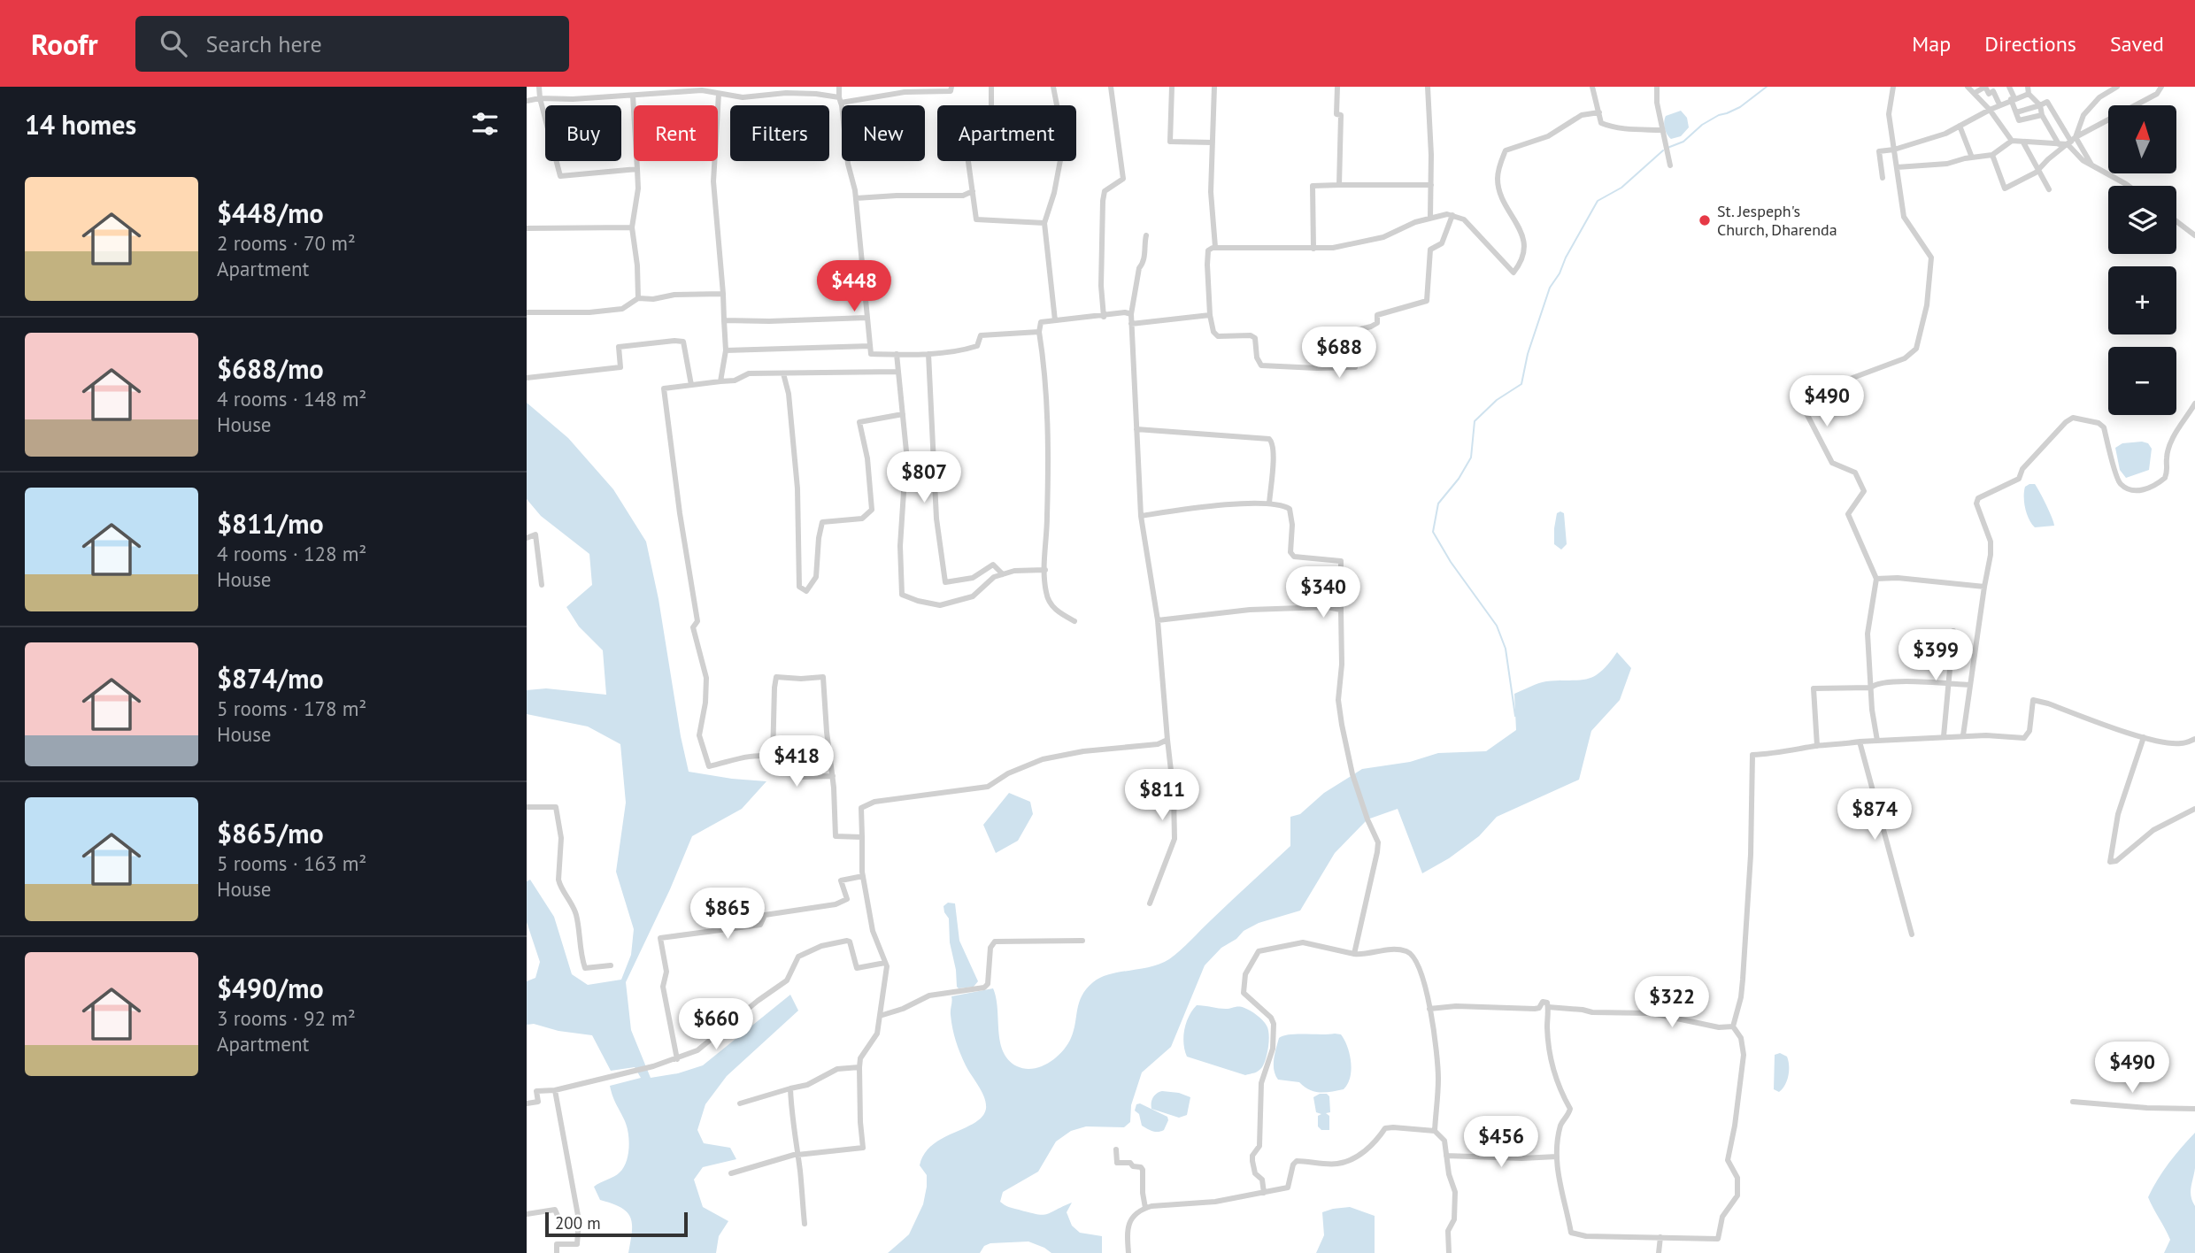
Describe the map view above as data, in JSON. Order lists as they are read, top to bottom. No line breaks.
{"places":["St. Jespeph's Church, Dharenda"],"scale_bar":"200 m","north":"top","page":{"header":"Roofr","search":"Search here","nav":["Map","Directions","Saved"],"heading":"14 homes","map_buttons":["+","−"],"chip":["Buy","Rent","Filters","New","Apartment"],"list":[{"name":"$448/mo","note":"2 rooms · 70 m² · Apartment"},{"name":"$688/mo","note":"4 rooms · 148 m² · House"},{"name":"$811/mo","note":"4 rooms · 128 m² · House"},{"name":"$874/mo","note":"5 rooms · 178 m² · House"},{"name":"$865/mo","note":"5 rooms · 163 m² · House"},{"name":"$490/mo","note":"3 rooms · 92 m² · Apartment"}],"price":["$448","$688","$490","$807","$340","$399","$418","$811","$874","$865","$322","$660","$490","$456"],"scale":"200 m"}}
